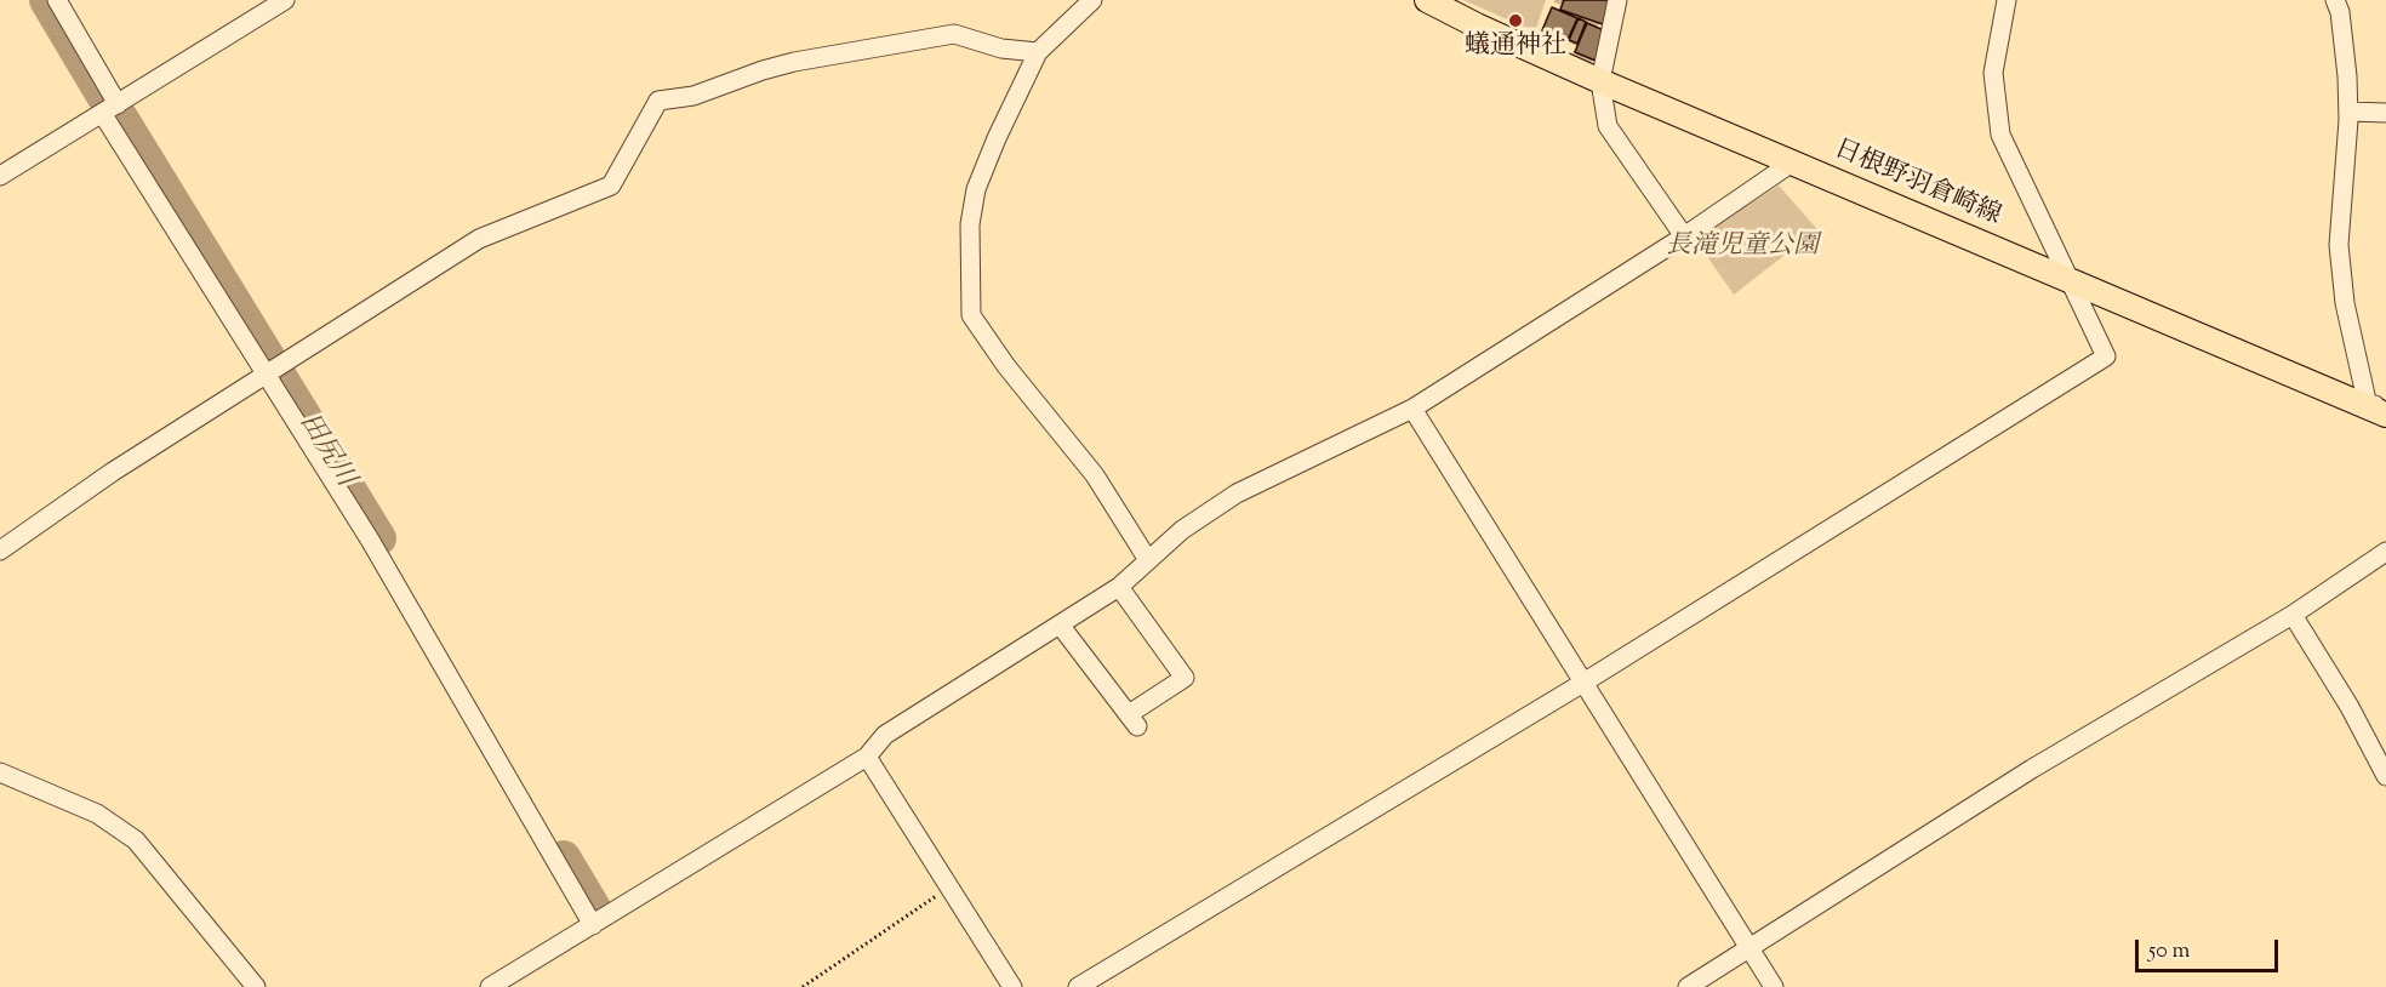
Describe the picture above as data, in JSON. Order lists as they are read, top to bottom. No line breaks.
{"streets":{"main road":["日根野羽倉崎線"]},"water":["田尻川"],"parks":["長滝児童公園"],"places":["蟻通神社"],"scale_bar":"50 m"}
